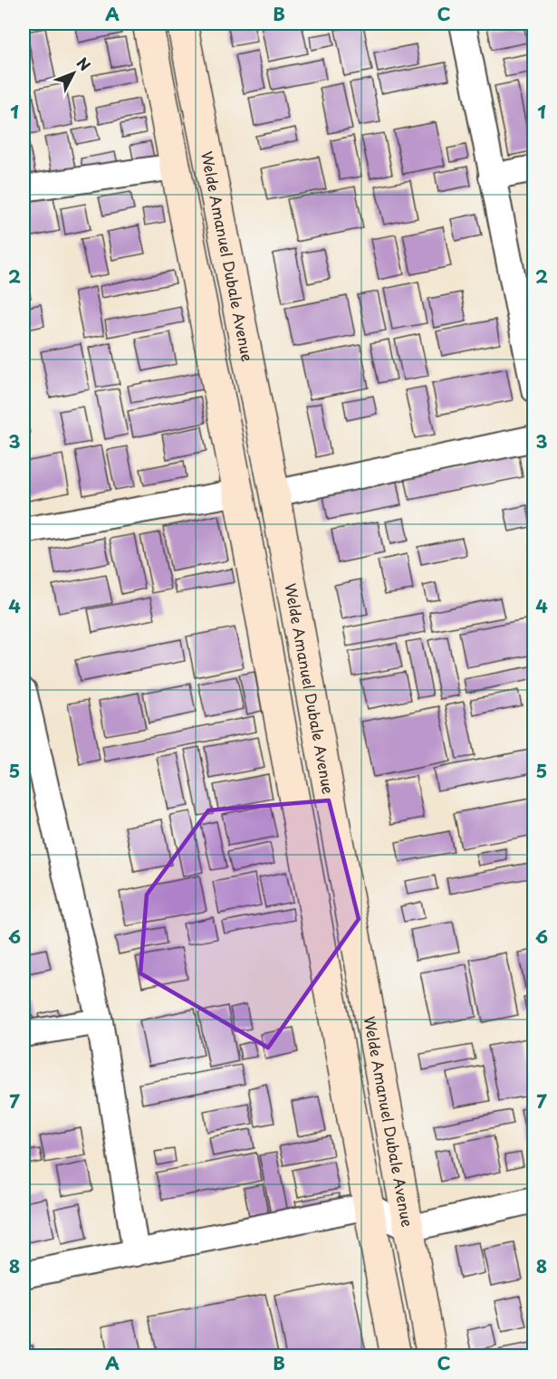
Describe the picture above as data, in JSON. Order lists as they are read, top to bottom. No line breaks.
{"streets":{"main road":["Welde Amanuel Dubale Avenue"]},"north":"top right","grid":{"columns":["A","B","C"],"rows":["1","2","3","4","5","6","7","8"]}}
